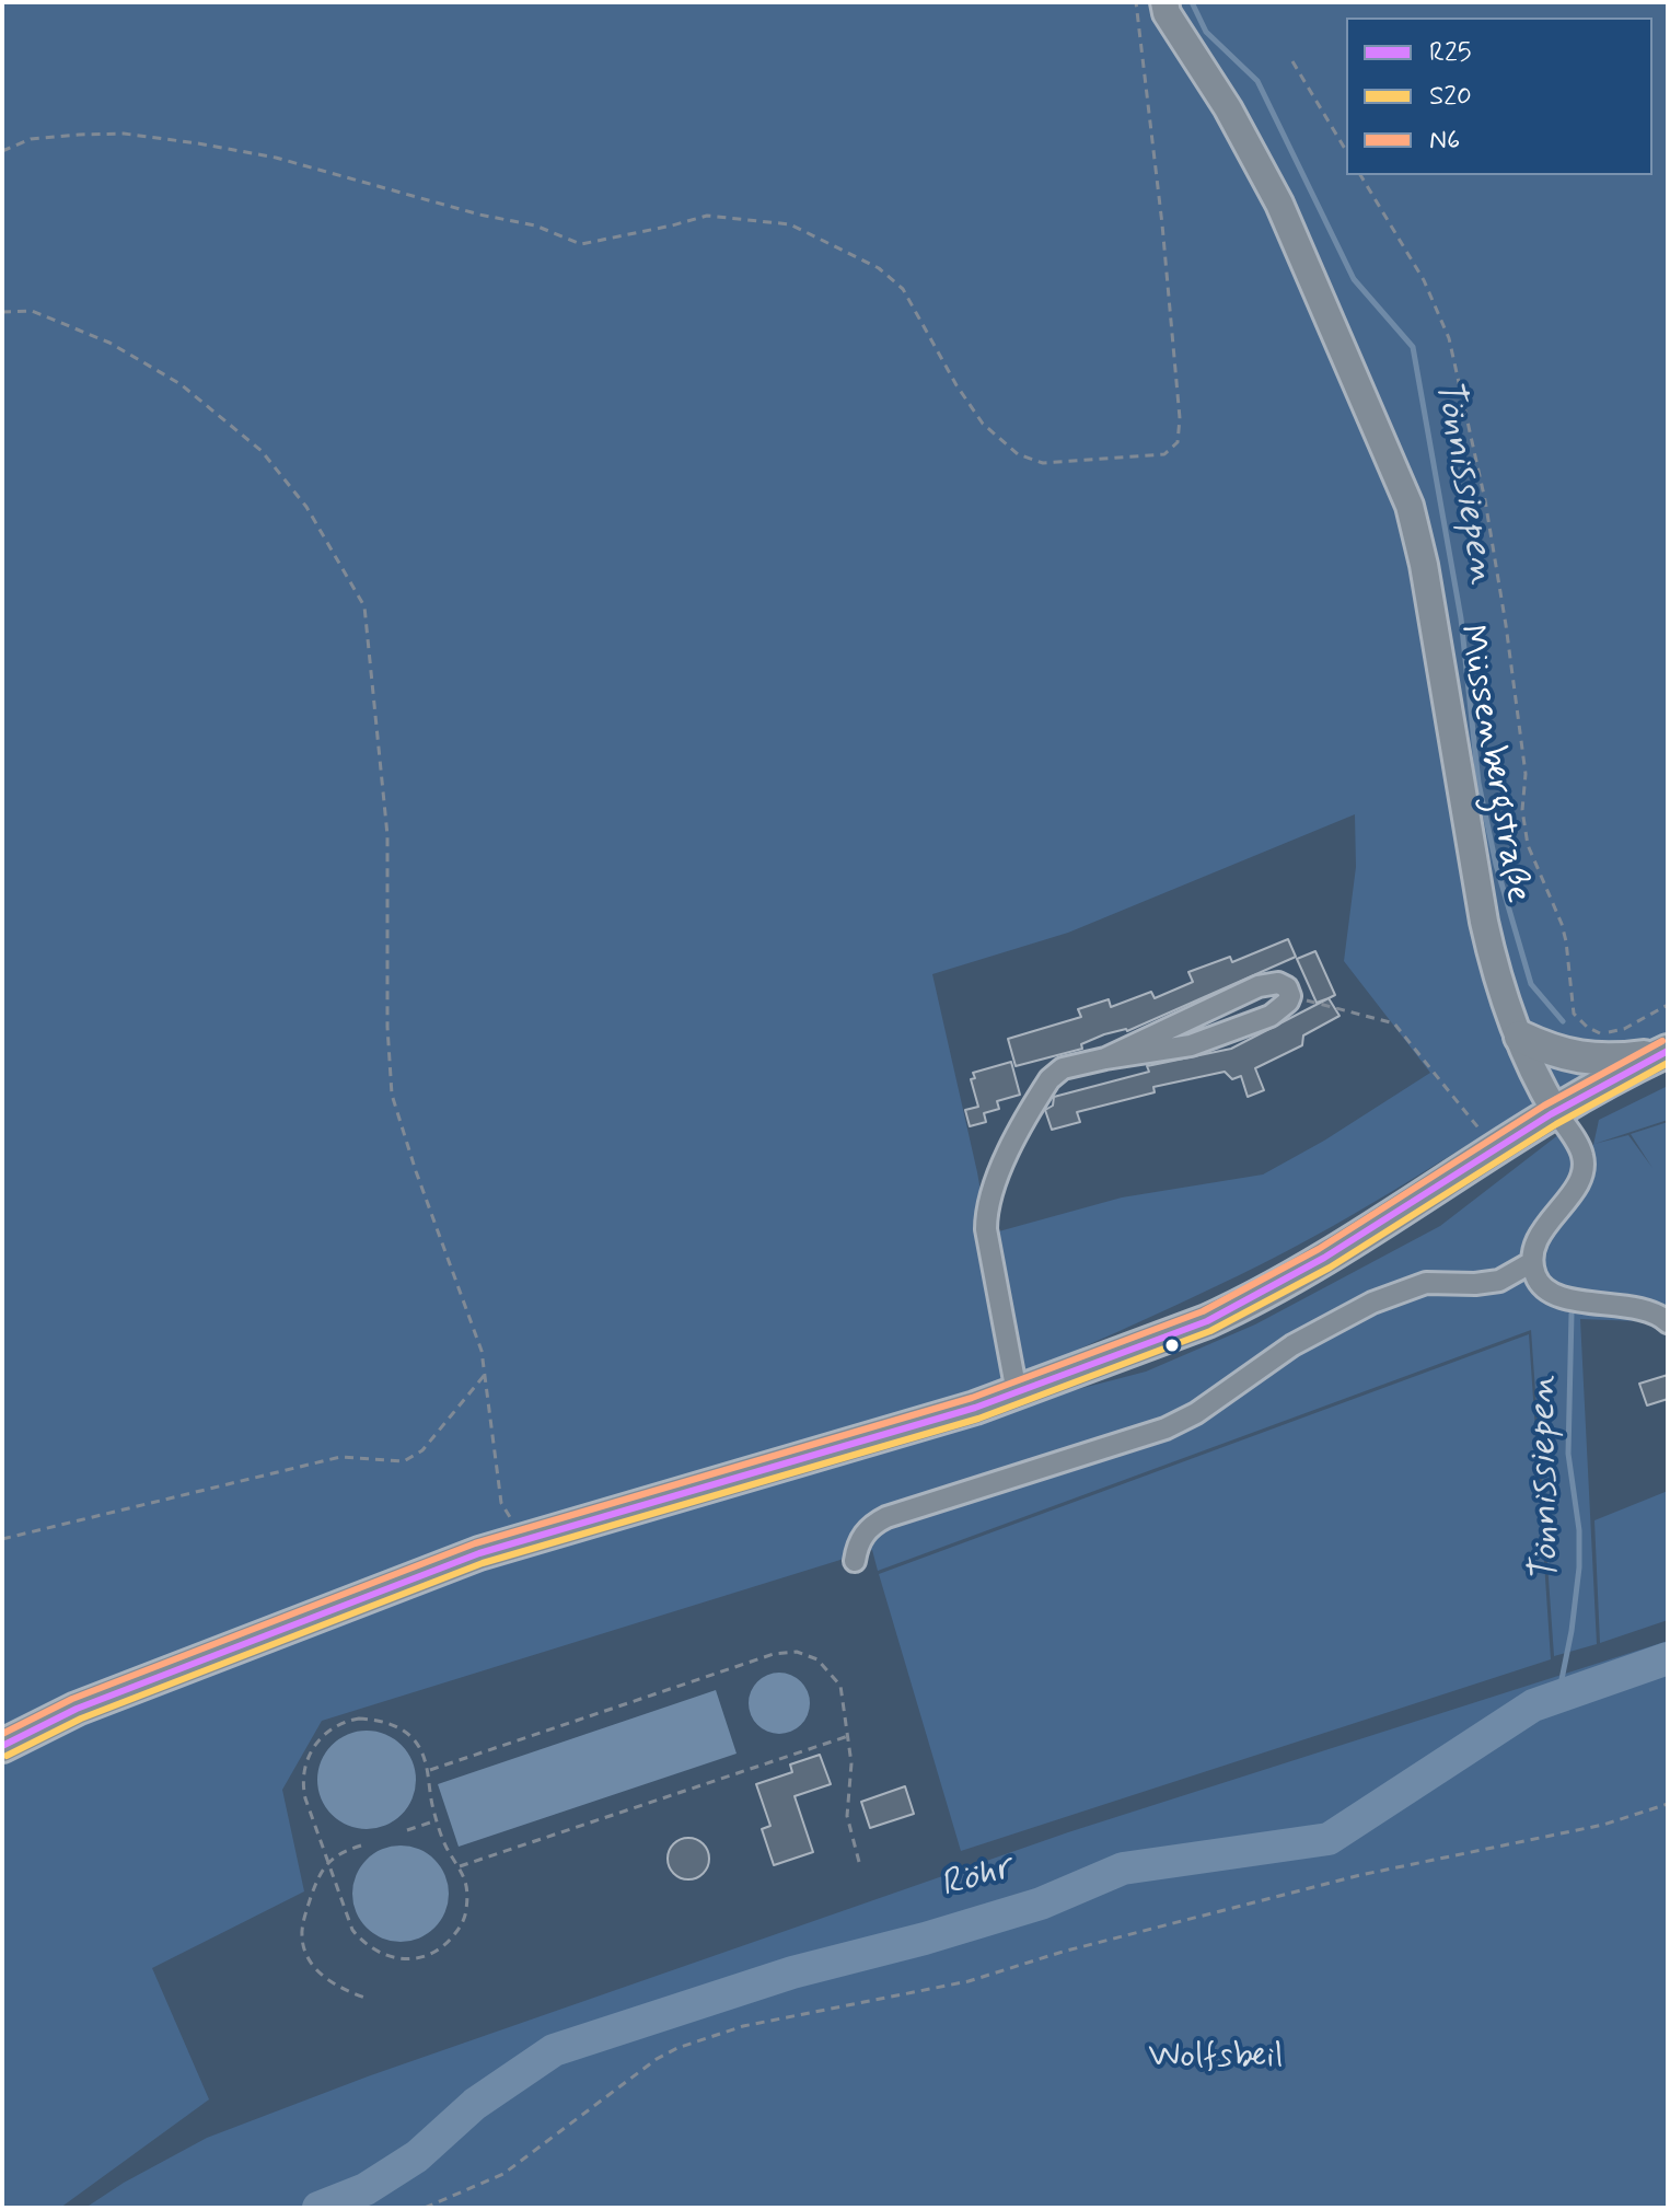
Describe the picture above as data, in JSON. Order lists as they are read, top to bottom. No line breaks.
{"streets":{"main road":["Müssenbergstraße"]},"water":["Tönnissiepen","Röhr"],"parks":["Wolfsbeil"],"lines":["transit line N6","transit line R25","transit line S20"],"legend":["R25","S20","N6"]}
